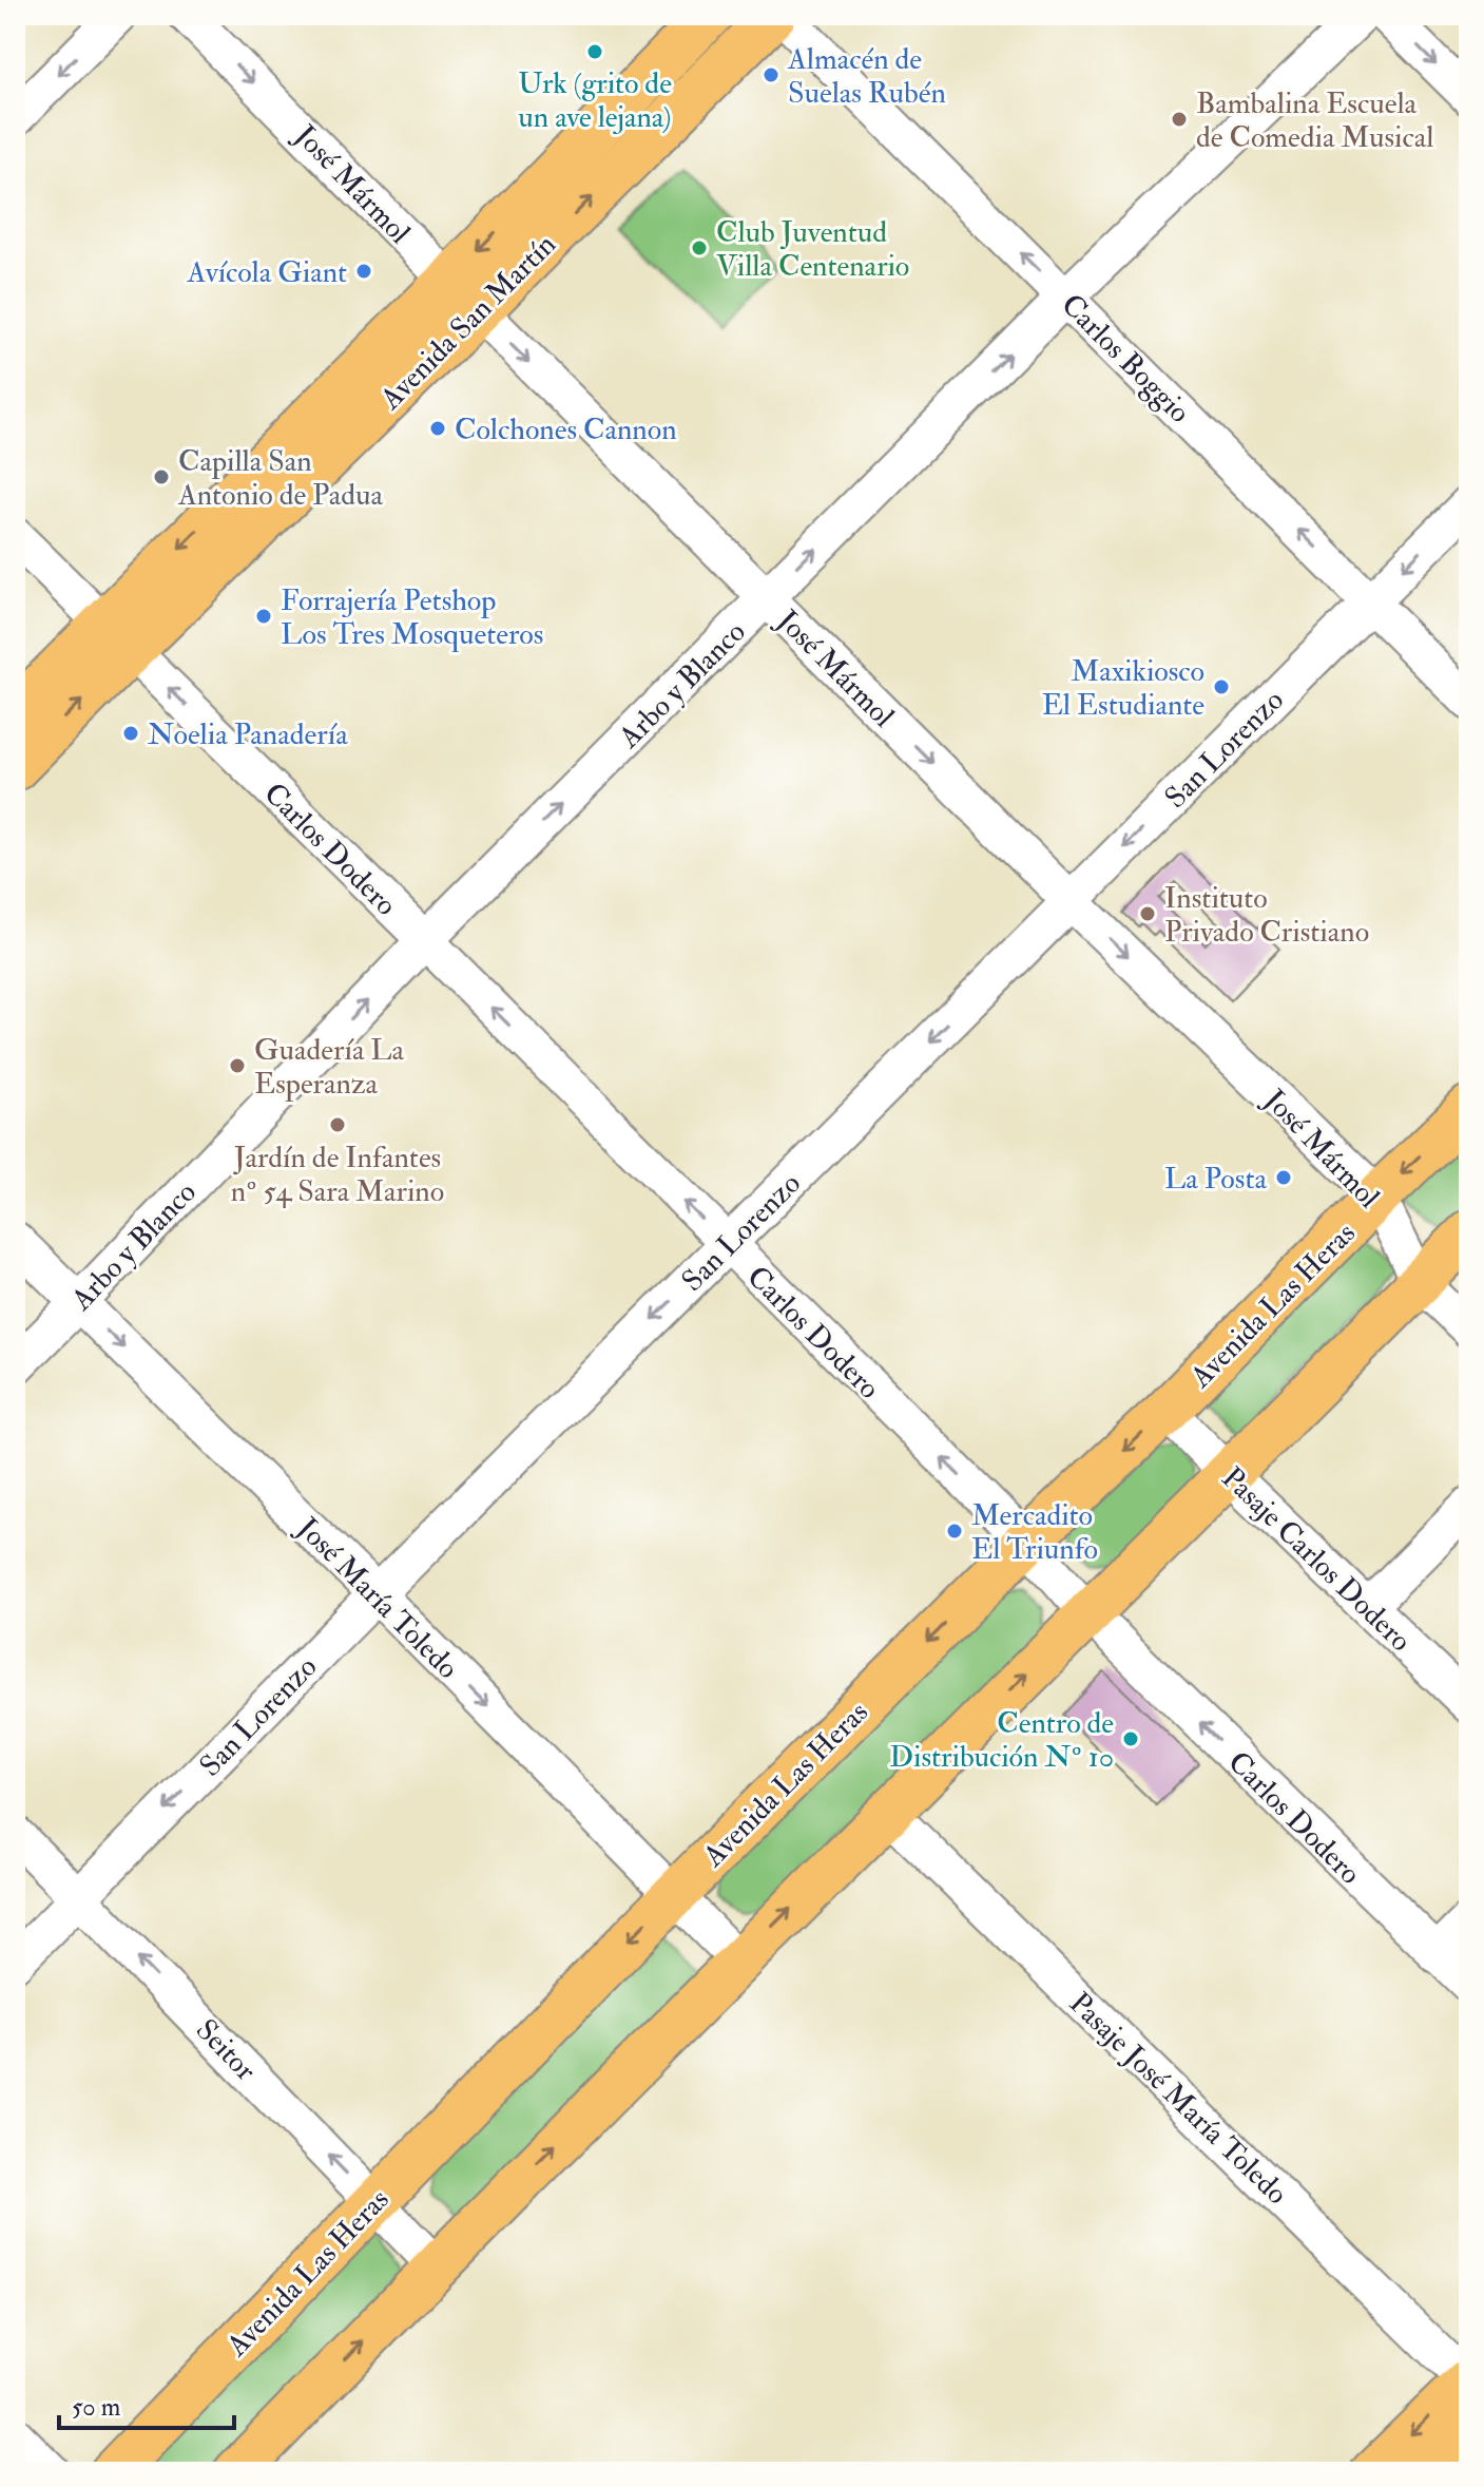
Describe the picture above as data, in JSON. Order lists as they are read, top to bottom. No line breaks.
{"streets":{"main road":["Avenida San Martín","Avenida Las Heras"],"street":["José Mármol","Carlos Boggio","Arbo y Blanco","San Lorenzo","Carlos Dodero","Pasaje Carlos Dodero","José María Toledo","Seitor","Pasaje José María Toledo"]},"crossings":[["José Mármol","Avenida San Martín"],["José Mármol","Arbo y Blanco"],["José Mármol","San Lorenzo"],["José Mármol","Avenida Las Heras"],["Avenida San Martín","Carlos Dodero"],["Carlos Boggio","Arbo y Blanco"],["Carlos Boggio","San Lorenzo"],["Arbo y Blanco","Carlos Dodero"],["Arbo y Blanco","José María Toledo"],["San Lorenzo","Carlos Dodero"],["San Lorenzo","José María Toledo"],["San Lorenzo","Seitor"],["Carlos Dodero","Avenida Las Heras"],["Avenida Las Heras","Pasaje Carlos Dodero"],["Avenida Las Heras","José María Toledo"],["Avenida Las Heras","Seitor"]],"one_way":["José Mármol","Carlos Boggio","Arbo y Blanco","San Lorenzo","Carlos Dodero","José María Toledo","Seitor"],"places":["Urk (grito de un ave lejana)","Almacén de Suelas Rubén","Bambalina Escuela de Comedia Musical","Club Juventud Villa Centenario","Avícola Giant","Colchones Cannon","Capilla San Antonio de Padua","Forrajería Petshop Los Tres Mosqueteros","Maxikiosco El Estudiante","Noelia Panadería","Instituto Privado Cristiano","Guadería La Esperanza","Jardín de Infantes nº 54 Sara Marino","La Posta","Mercadito El Triunfo","Centro de Distribución Nº 10"],"scale_bar":"50 m"}
